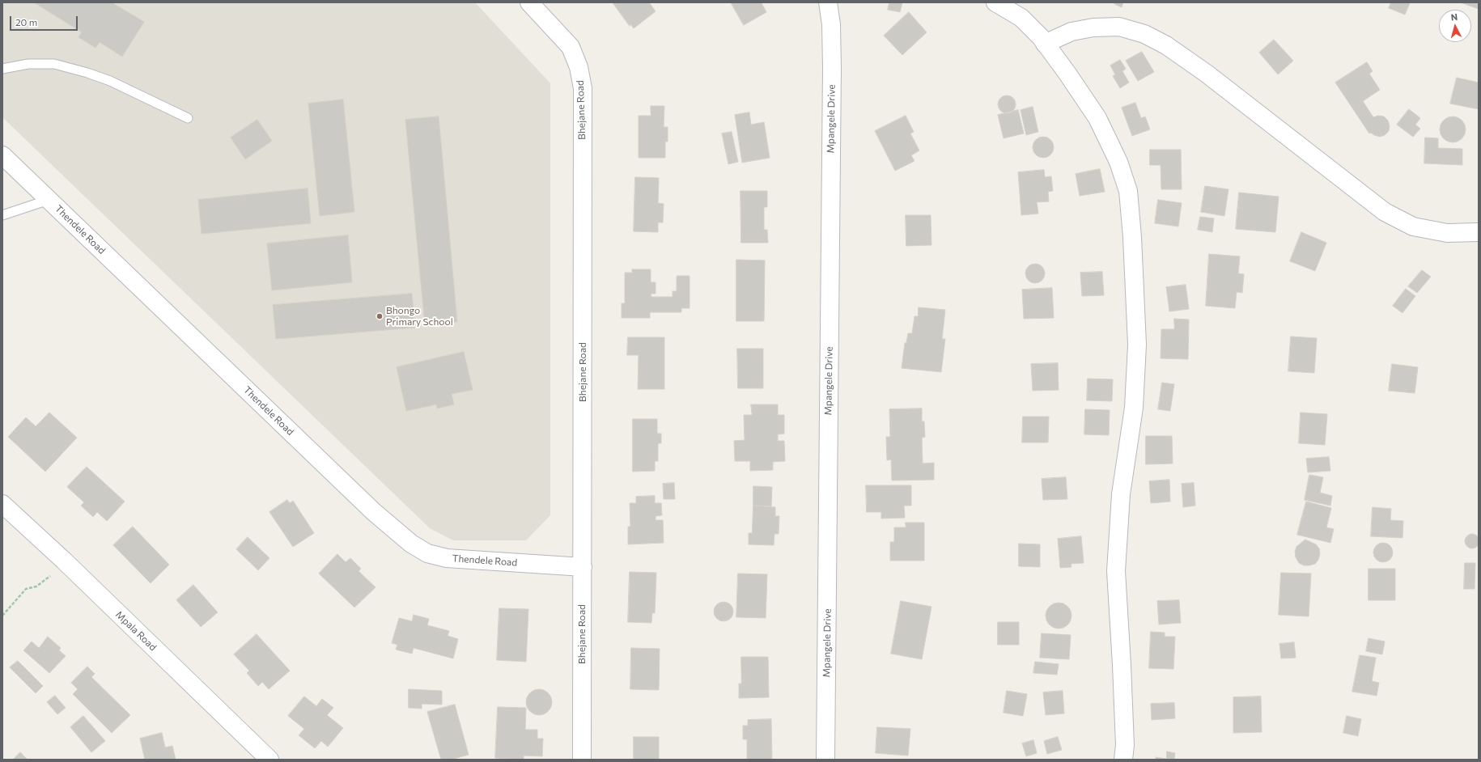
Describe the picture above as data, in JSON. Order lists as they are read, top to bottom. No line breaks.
{"streets":{"street":["Bhejane Road","Mpangele Drive","Thendele Road","Mpala Road"]},"crossings":[["Bhejane Road","Thendele Road"]],"places":["Bhongo Primary School"],"scale_bar":"20 m","north":"top"}
